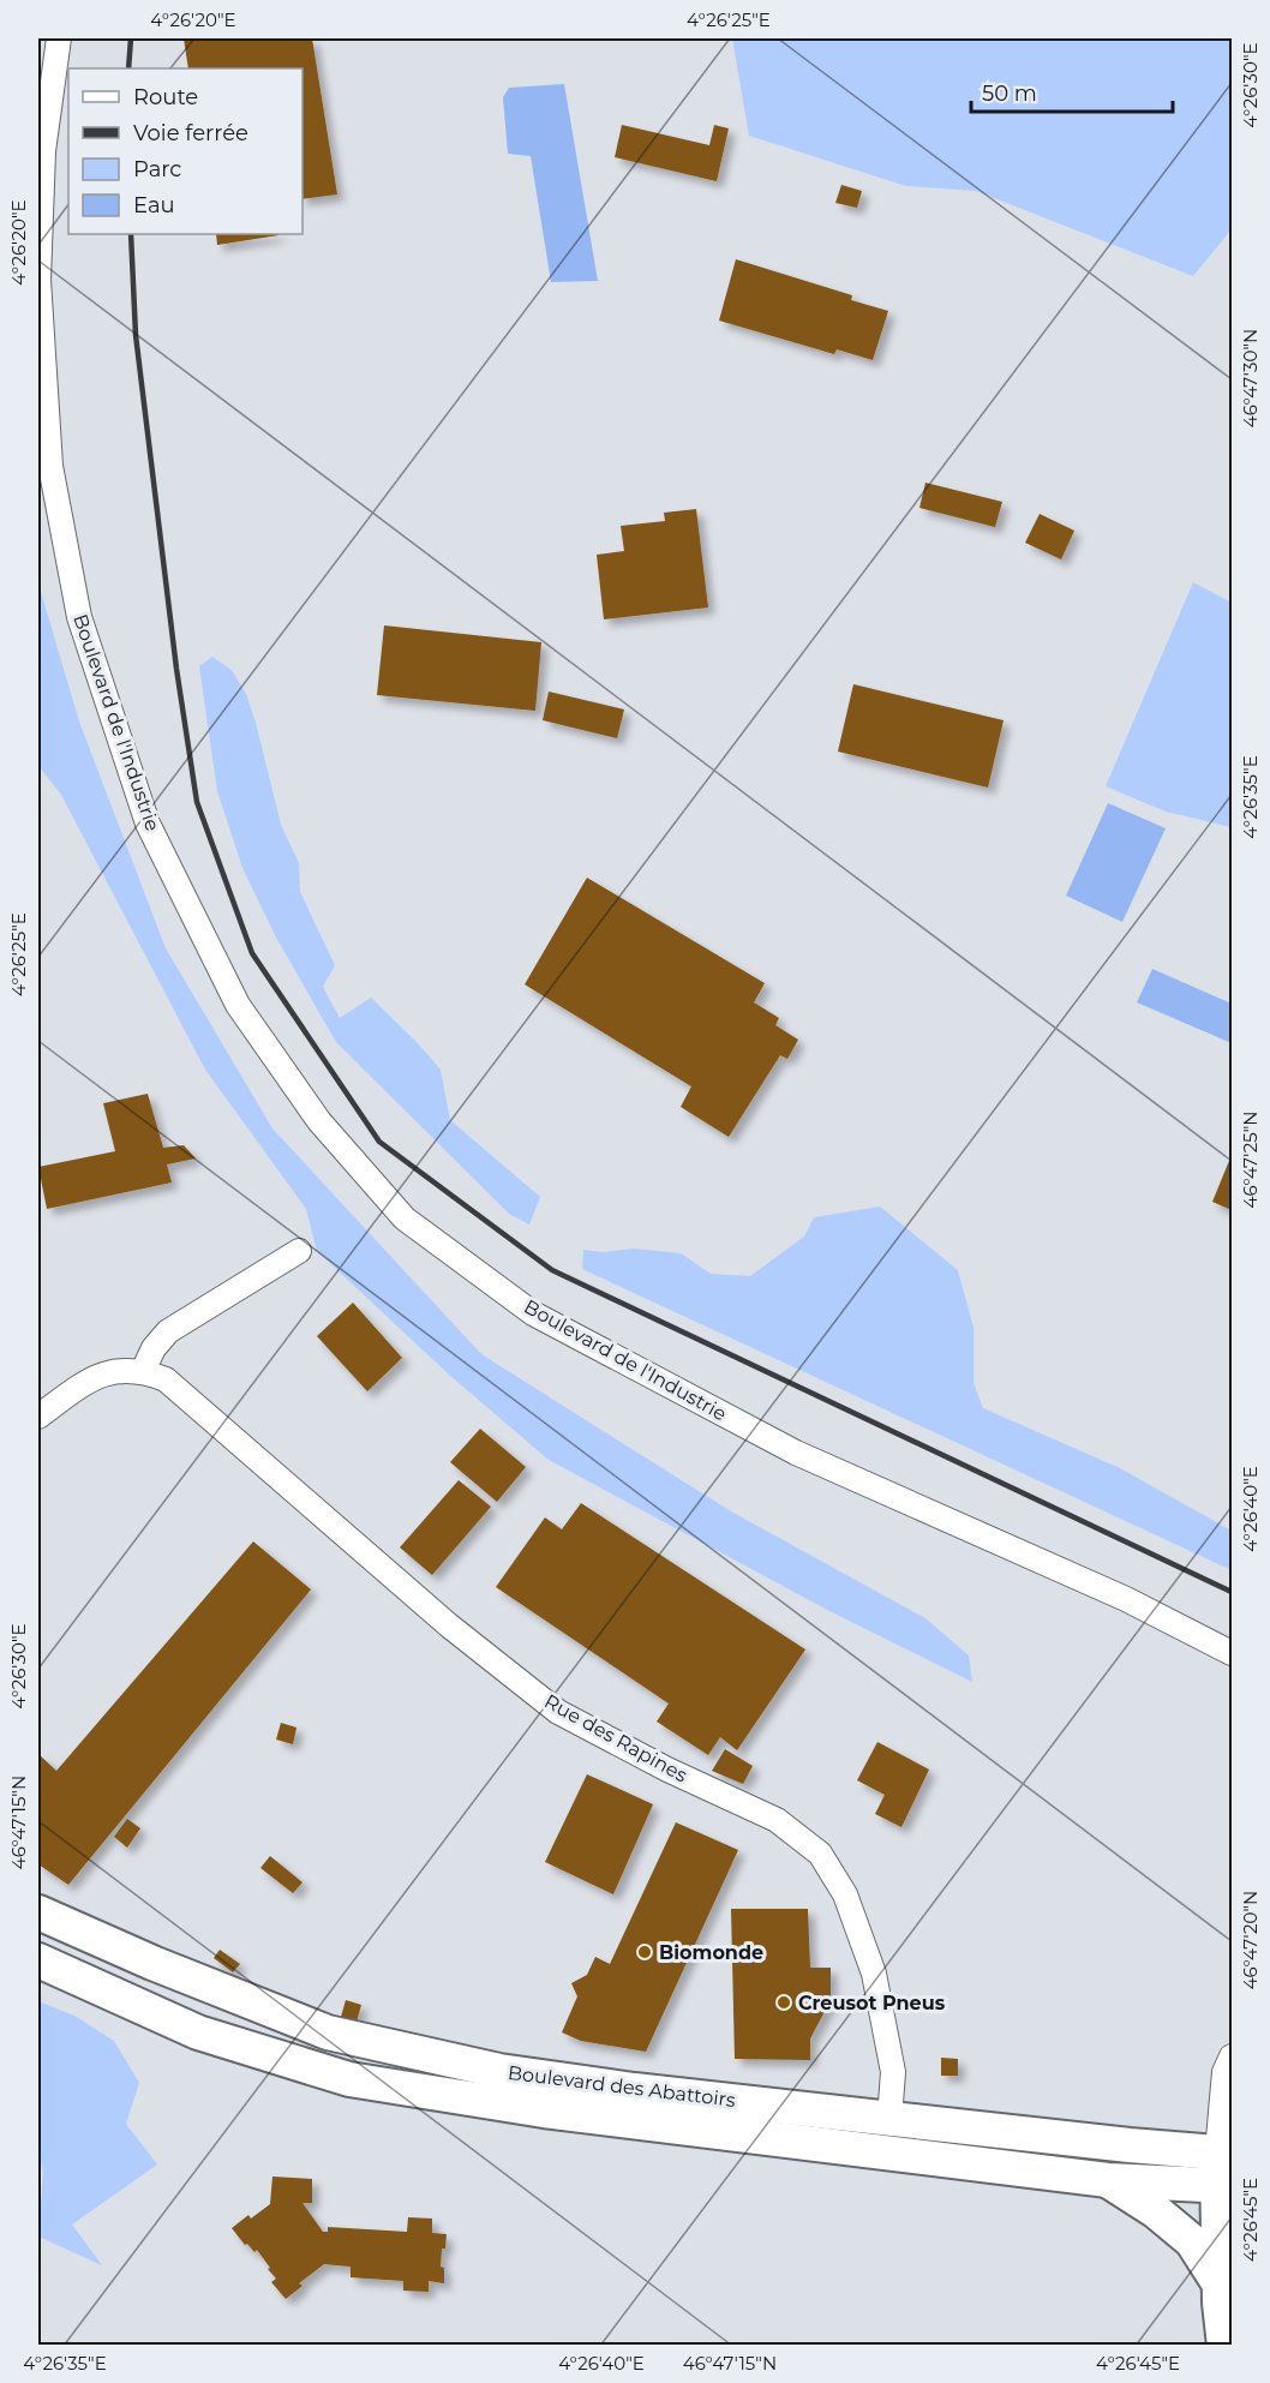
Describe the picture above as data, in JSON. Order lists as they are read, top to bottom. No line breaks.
{"streets":{"street":["Boulevard de l'Industrie","Rue des Rapines","Boulevard des Abattoirs"]},"crossings":[["Rue des Rapines","Boulevard des Abattoirs"]],"places":["Biomonde","Creusot Pneus"],"legend":["Route","Voie ferrée","Parc","Eau"],"scale_bar":"50 m","coordinates":["4°26'20\"E","4°26'25\"E","4°26'30\"E","46°47'30\"N","4°26'35\"E","46°47'25\"N","4°26'40\"E","46°47'15\"N","46°47'20\"N","4°26'45\"E"]}
